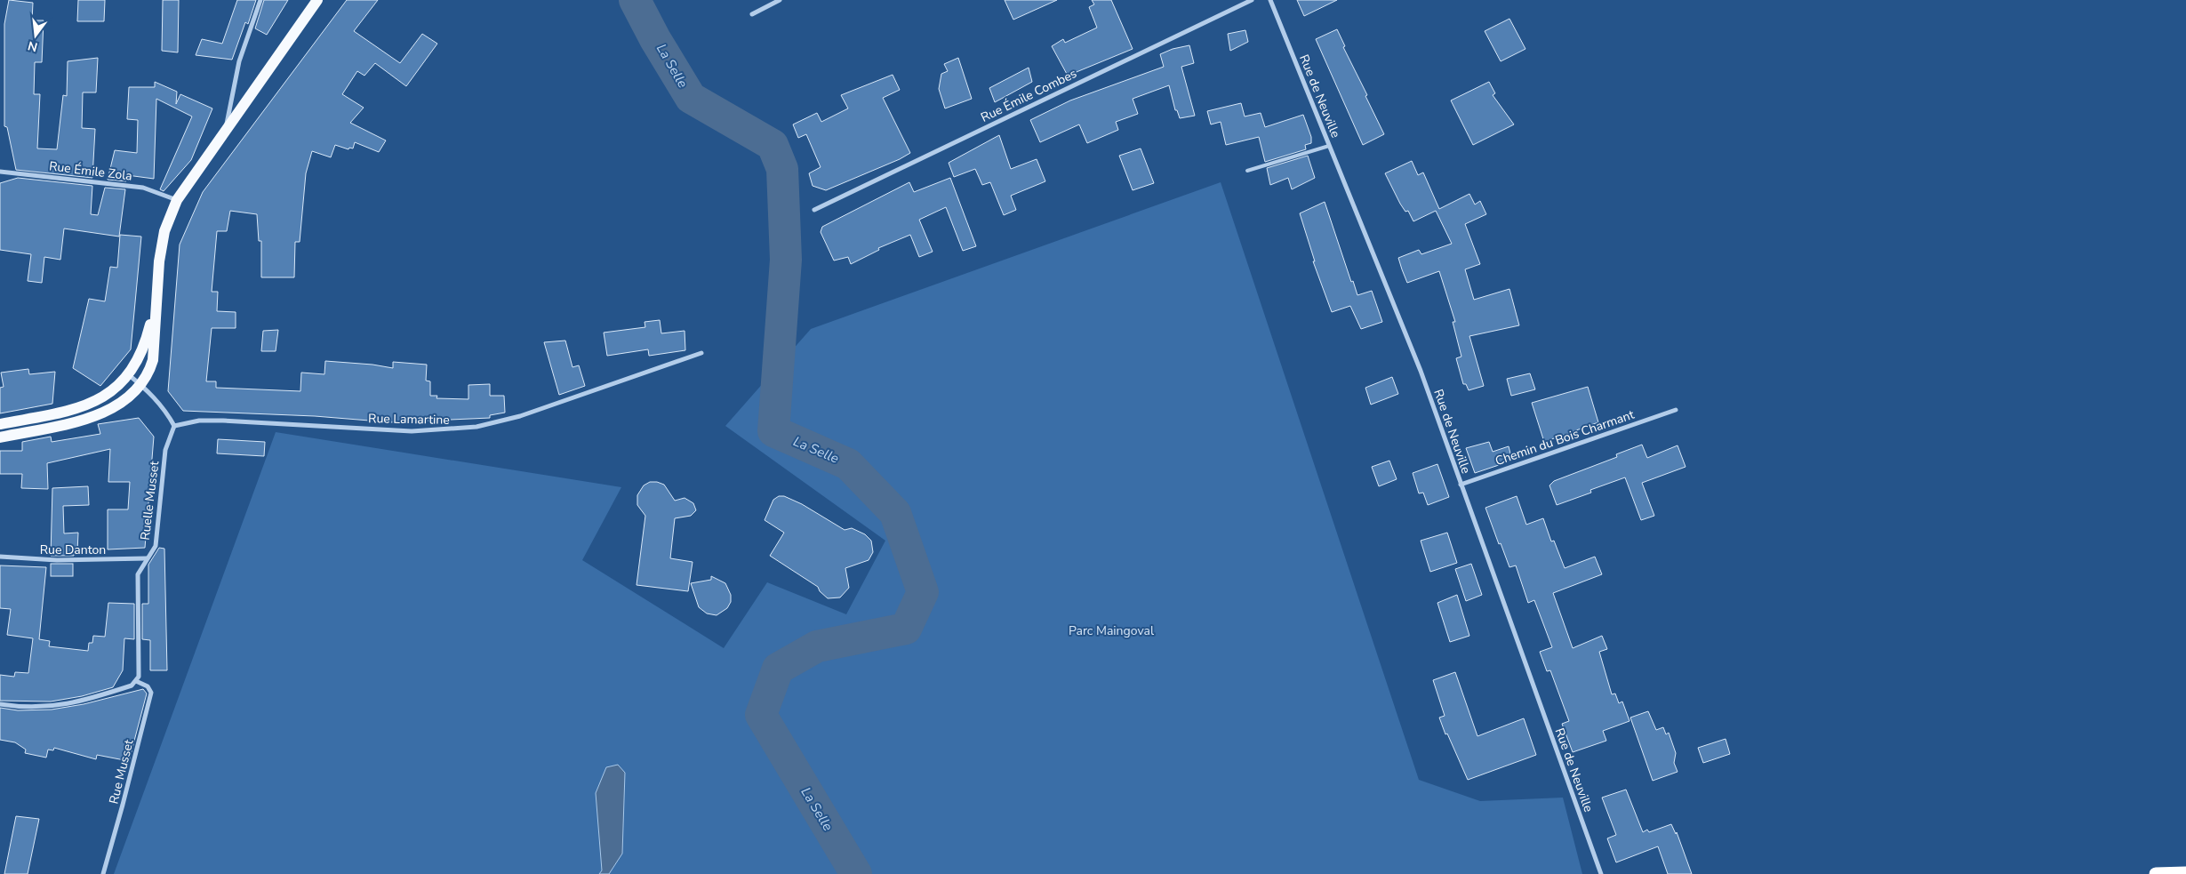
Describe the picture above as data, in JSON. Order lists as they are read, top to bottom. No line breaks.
{"streets":{"street":["Rue Émile Combes","Rue de Neuville","Rue Émile Zola","Rue Lamartine","Chemin du Bois Charmant","Ruelle Musset","Rue Danton","Rue Musset"]},"crossings":[["Rue de Neuville","Chemin du Bois Charmant"],["Rue Lamartine","Ruelle Musset"],["Ruelle Musset","Rue Danton"],["Ruelle Musset","Rue Musset"]],"water":["La Selle"],"parks":["Parc Maingoval"],"north":"bottom"}
